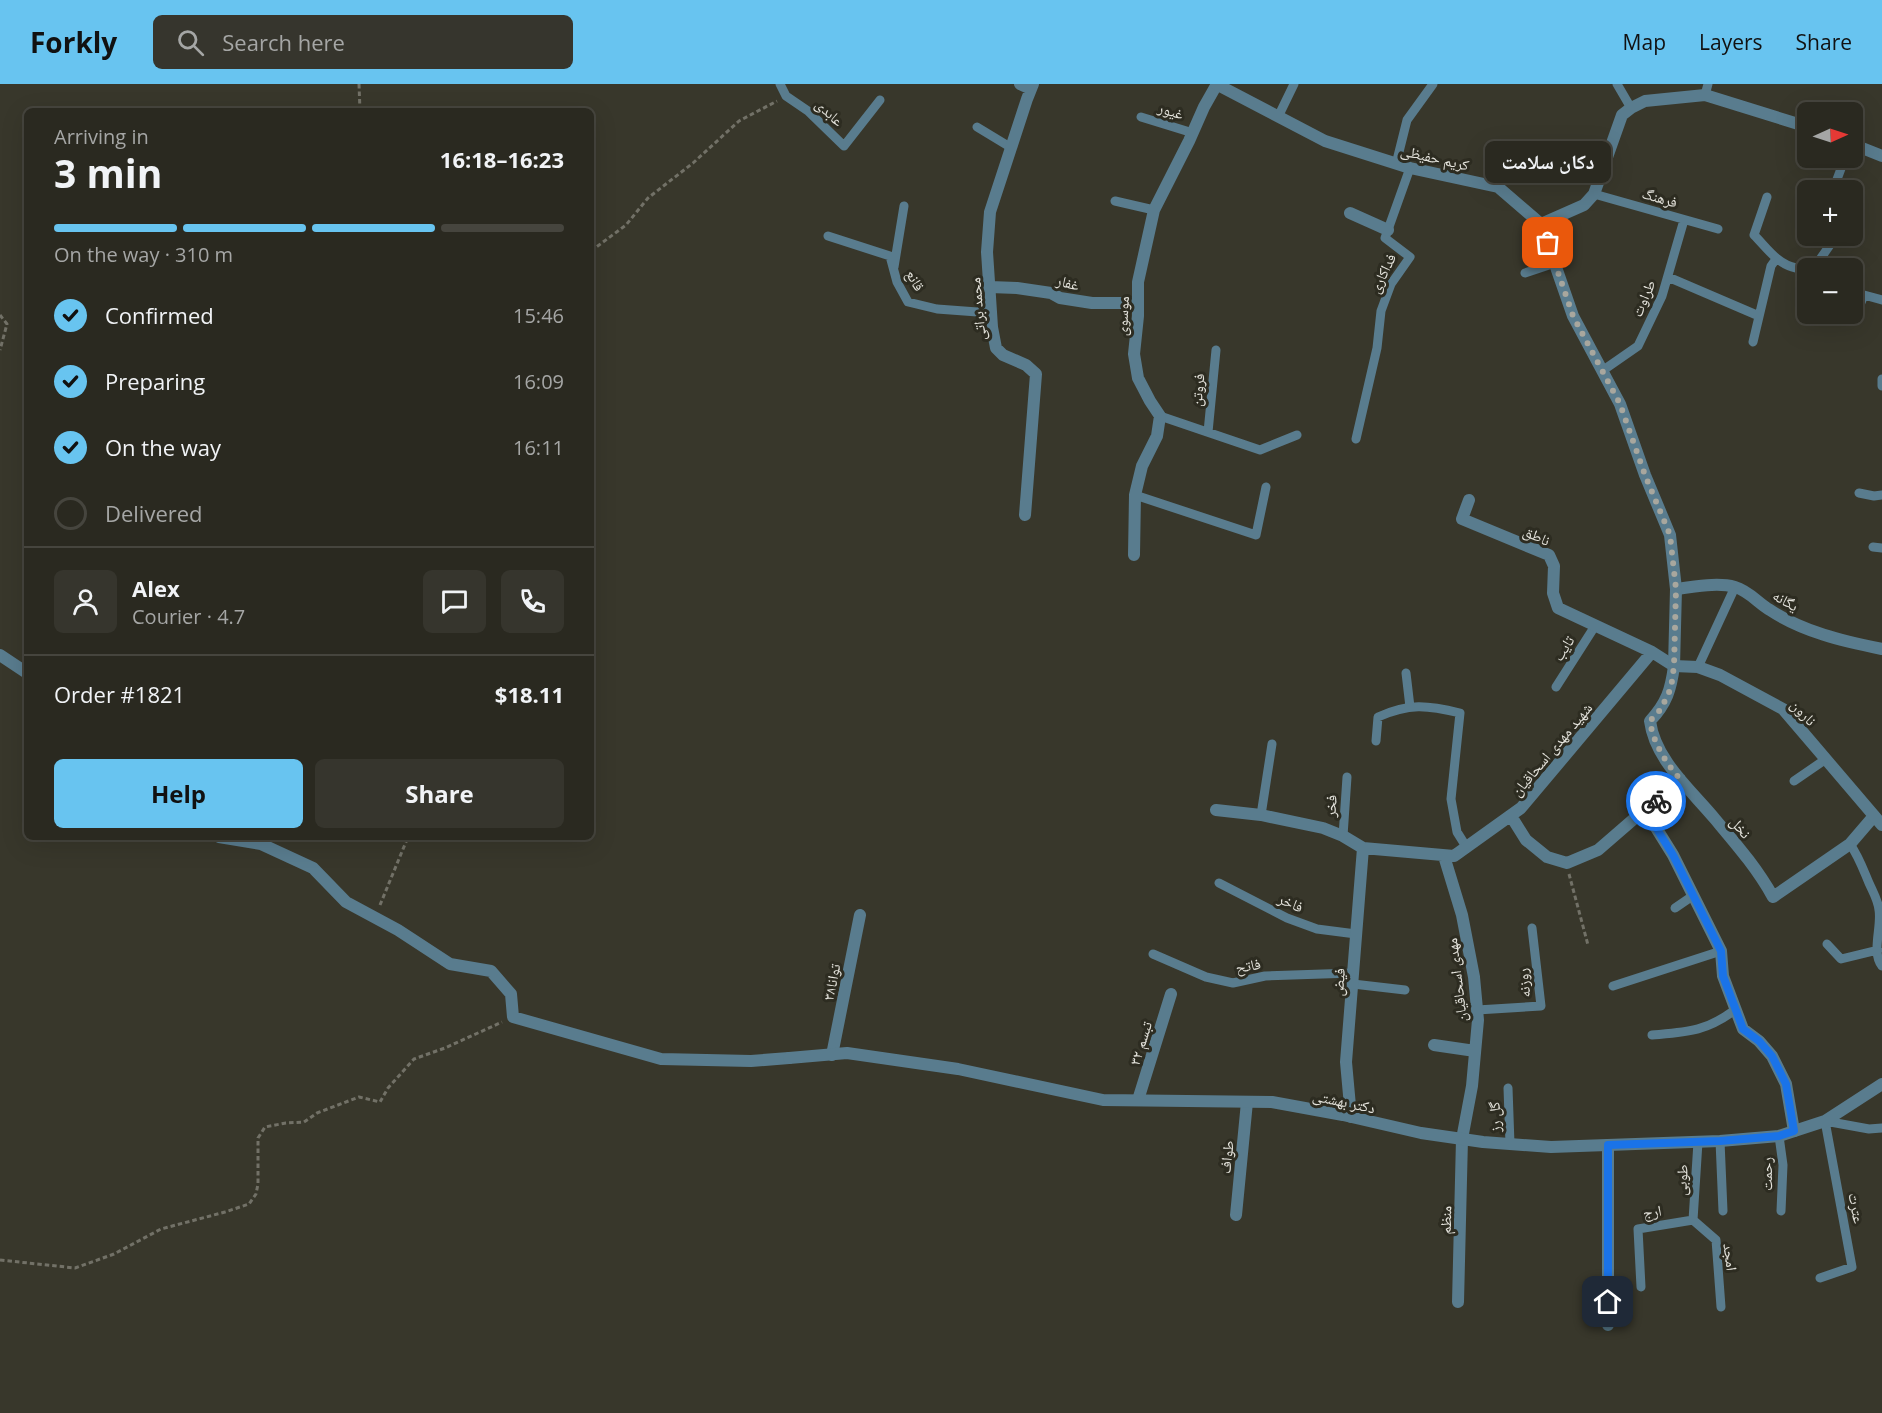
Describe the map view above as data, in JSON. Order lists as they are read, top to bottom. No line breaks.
{"streets":{"street":["کریم حفیظی","غفار","محمد براتی","موسوی","ناطق","یگانه","نارون","شهید مهدی اسحاقیان","نخل","مهدی اسحاقیان","توانا۳۸","فیض","تبسم ۳۲","دکتر بهشتی","طواف","منظم"],"lane":["غیور","عابدی","فرهنگ","فداکاری","قانع","طراوت","فروتن","تایب","فخر","فاخر","فاتح","روزنه","گل رز","رحمت","طوبی","عترت","ارج","امجد"]},"crossings":[["غیور","موسوی"],["کریم حفیظی","فداکاری"],["کریم حفیظی","طراوت"],["کریم حفیظی","موسوی"],["کریم حفیظی","ناطق"],["کریم حفیظی","نارون"],["کریم حفیظی","نخل"],["فرهنگ","طراوت"],["قانع","محمد براتی"],["غفار","محمد براتی"],["غفار","موسوی"],["ناطق","تایب"],["ناطق","نارون"],["ناطق","شهید مهدی اسحاقیان"],["ناطق","نخل"],["نارون","نخل"],["شهید مهدی اسحاقیان","فخر"],["شهید مهدی اسحاقیان","مهدی اسحاقیان"],["شهید مهدی اسحاقیان","فیض"],["فاخر","فیض"],["فاتح","فیض"],["مهدی اسحاقیان","روزنه"],["مهدی اسحاقیان","دکتر بهشتی"],["مهدی اسحاقیان","منظم"],["توانا۳۸","دکتر بهشتی"],["فیض","دکتر بهشتی"],["تبسم ۳۲","دکتر بهشتی"],["دکتر بهشتی","گل رز"],["دکتر بهشتی","طواف"],["دکتر بهشتی","رحمت"],["دکتر بهشتی","طوبی"],["دکتر بهشتی","عترت"],["دکتر بهشتی","منظم"],["طوبی","ارج"],["طوبی","امجد"],["ارج","امجد"]],"places":["دکان سلامت"],"north":"right","page":{"header":"Forkly","search":"Search here","nav":["Map","Layers","Share"],"map_buttons":["+","−"],"heading":["3 min","Arriving in","16:18–16:23"],"panel":["Alex","Courier · 4.7","Order #1821","$18.11"],"bubble":"دکان سلامت","bar":"On the way · 310 m","list":[["Confirmed","15:46"],["Preparing","16:09"],["On the way","16:11"],"Delivered"],"buttons":["Help","Share"]}}
